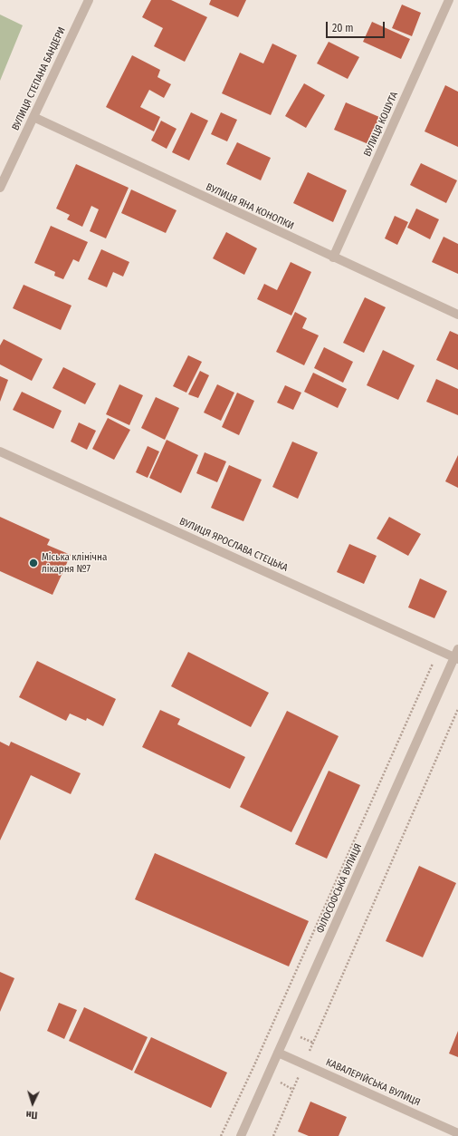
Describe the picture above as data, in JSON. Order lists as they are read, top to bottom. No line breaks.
{"streets":{"street":["ВУЛИЦЯ СТЕПАНА БАНДЕРИ","ВУЛИЦЯ КОШУТА","ВУЛИЦЯ ЯНА КОНОПКИ","ВУЛИЦЯ ЯРОСЛАВА СТЕЦЬКА","ФІЛОСОФСЬКА ВУЛИЦЯ","КАВАЛЕРІЙСЬКА ВУЛИЦЯ"]},"crossings":[["ВУЛИЦЯ СТЕПАНА БАНДЕРИ","ВУЛИЦЯ ЯНА КОНОПКИ"],["ВУЛИЦЯ КОШУТА","ВУЛИЦЯ ЯНА КОНОПКИ"],["ВУЛИЦЯ ЯРОСЛАВА СТЕЦЬКА","ФІЛОСОФСЬКА ВУЛИЦЯ"],["ФІЛОСОФСЬКА ВУЛИЦЯ","КАВАЛЕРІЙСЬКА ВУЛИЦЯ"]],"places":["Міська клінічна лікарня №7"],"scale_bar":"20 m","north":"bottom"}
